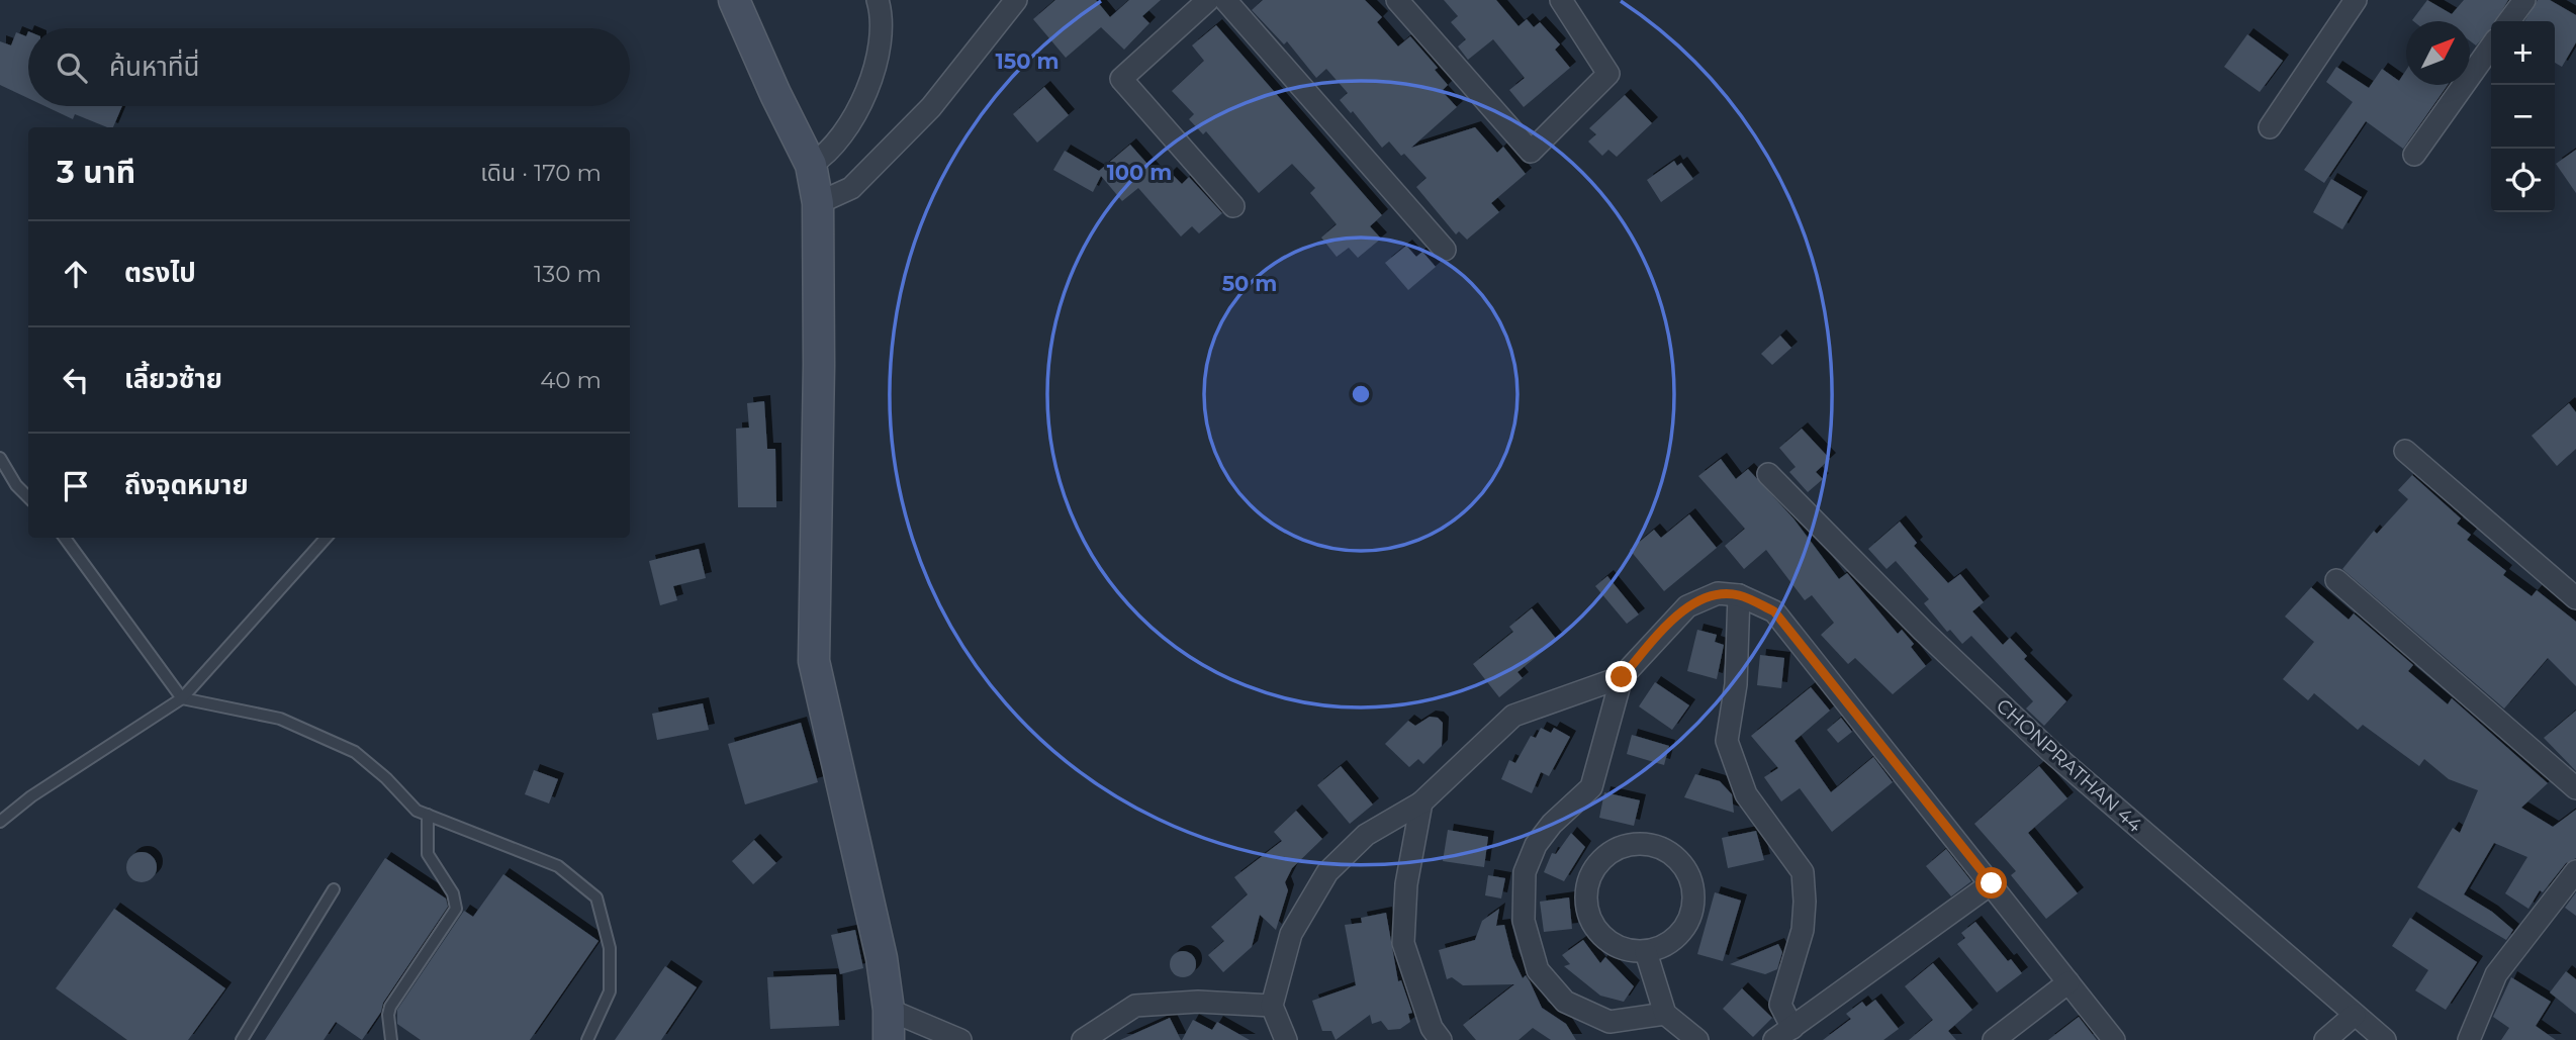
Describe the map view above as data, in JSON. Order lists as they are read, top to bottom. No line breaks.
{"streets":{"street":["CHONPRATHAN 44"]},"north":"top right","page":{"map_buttons":["+","−"],"search":"ค้นหาที่นี่","heading":["3 นาที","เดิน · 170 m"],"list":[["ตรงไป","130 m"],["เลี้ยวซ้าย","40 m"],"ถึงจุดหมาย"]},"rings":["150 m","100 m","50 m"]}
